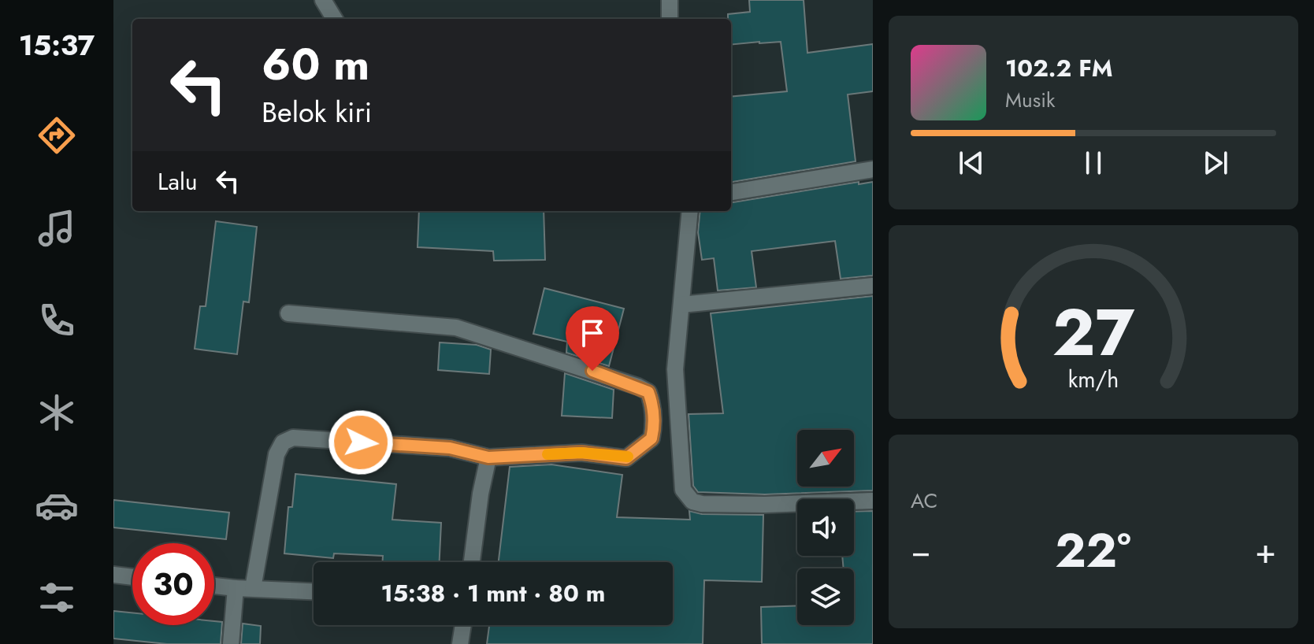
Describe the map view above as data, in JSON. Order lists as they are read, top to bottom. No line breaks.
{"north":"top right","page":{"tabs":"15:37","turn":["60 m","Belok kiri"],"song":["102.2 FM","Musik"],"then":"Lalu","tile":"AC","heat":["−","22°","+"],"limit":"30","trip":"15:38 · 1 mnt · 80 m","gauge":["27","km/h"]}}
